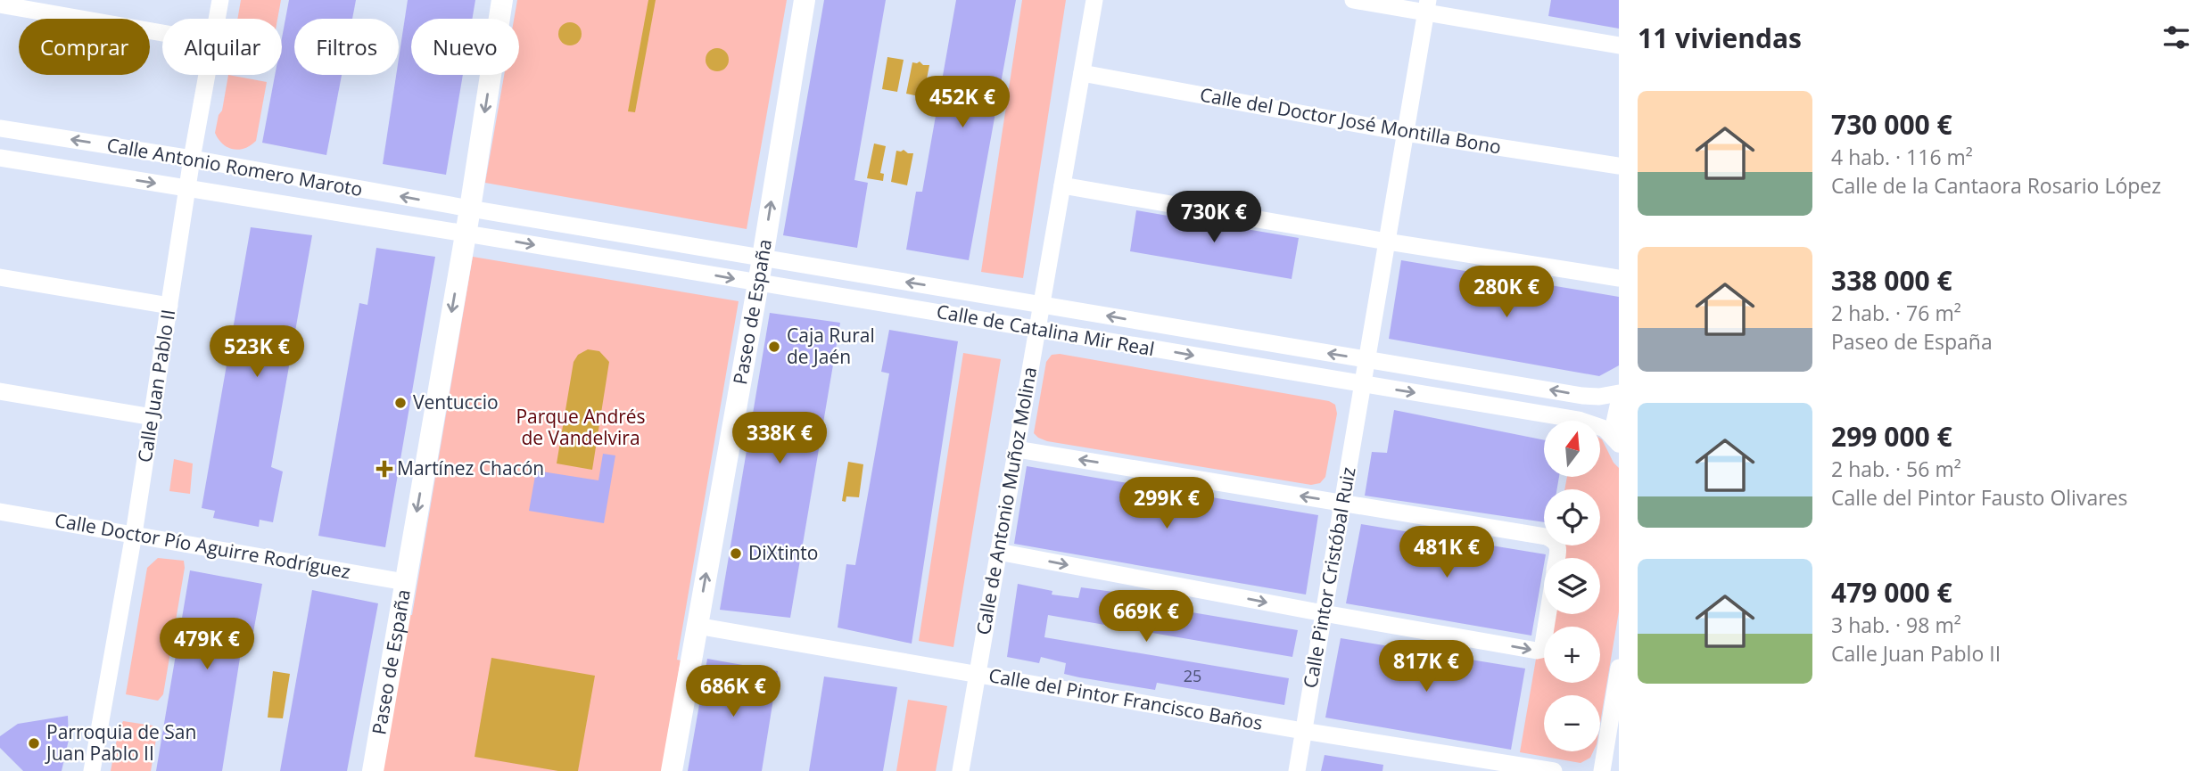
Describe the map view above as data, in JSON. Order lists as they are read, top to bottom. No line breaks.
{"streets":{"main road":["Paseo de España"],"street":["Calle del Doctor José Montilla Bono","Calle Antonio Romero Maroto","Calle de Catalina Mir Real","Calle Juan Pablo II","Calle de Antonio Muñoz Molina","Calle Doctor Pío Aguirre Rodríguez","Calle Pintor Cristóbal Ruiz","Calle del Pintor Francisco Baños"]},"crossings":[["Calle del Doctor José Montilla Bono","Calle de Antonio Muñoz Molina"],["Calle del Doctor José Montilla Bono","Calle Pintor Cristóbal Ruiz"],["Calle Antonio Romero Maroto","Paseo de España"],["Calle Antonio Romero Maroto","Calle de Catalina Mir Real"],["Calle Antonio Romero Maroto","Calle Juan Pablo II"],["Paseo de España","Calle de Catalina Mir Real"],["Paseo de España","Calle Doctor Pío Aguirre Rodríguez"],["Paseo de España","Calle del Pintor Francisco Baños"],["Calle de Catalina Mir Real","Calle de Antonio Muñoz Molina"],["Calle de Catalina Mir Real","Calle Pintor Cristóbal Ruiz"],["Calle Juan Pablo II","Calle Doctor Pío Aguirre Rodríguez"],["Calle de Antonio Muñoz Molina","Calle del Pintor Francisco Baños"],["Calle Pintor Cristóbal Ruiz","Calle del Pintor Francisco Baños"]],"parks":["Parque Andrés de Vandelvira"],"places":{"other":["Caja Rural de Jaén","Ventuccio","DiXtinto","Parroquia de San Juan Pablo II"],"health":["Martínez Chacón"]},"house_numbers":["25"],"north":"top","page":{"heading":"11 viviendas","chip":["Comprar","Alquilar","Filtros","Nuevo"],"list":[{"name":"730 000 €","note":"4 hab. · 116 m² · Calle de la Cantaora Rosario López"},{"name":"338 000 €","note":"2 hab. · 76 m² · Paseo de España"},{"name":"299 000 €","note":"2 hab. · 56 m² · Calle del Pintor Fausto Olivares"},{"name":"479 000 €","note":"3 hab. · 98 m² · Calle Juan Pablo II"}],"price":["452K €","730K €","280K €","523K €","338K €","299K €","481K €","669K €","479K €","817K €","686K €"],"map_buttons":["+","−"]}}
